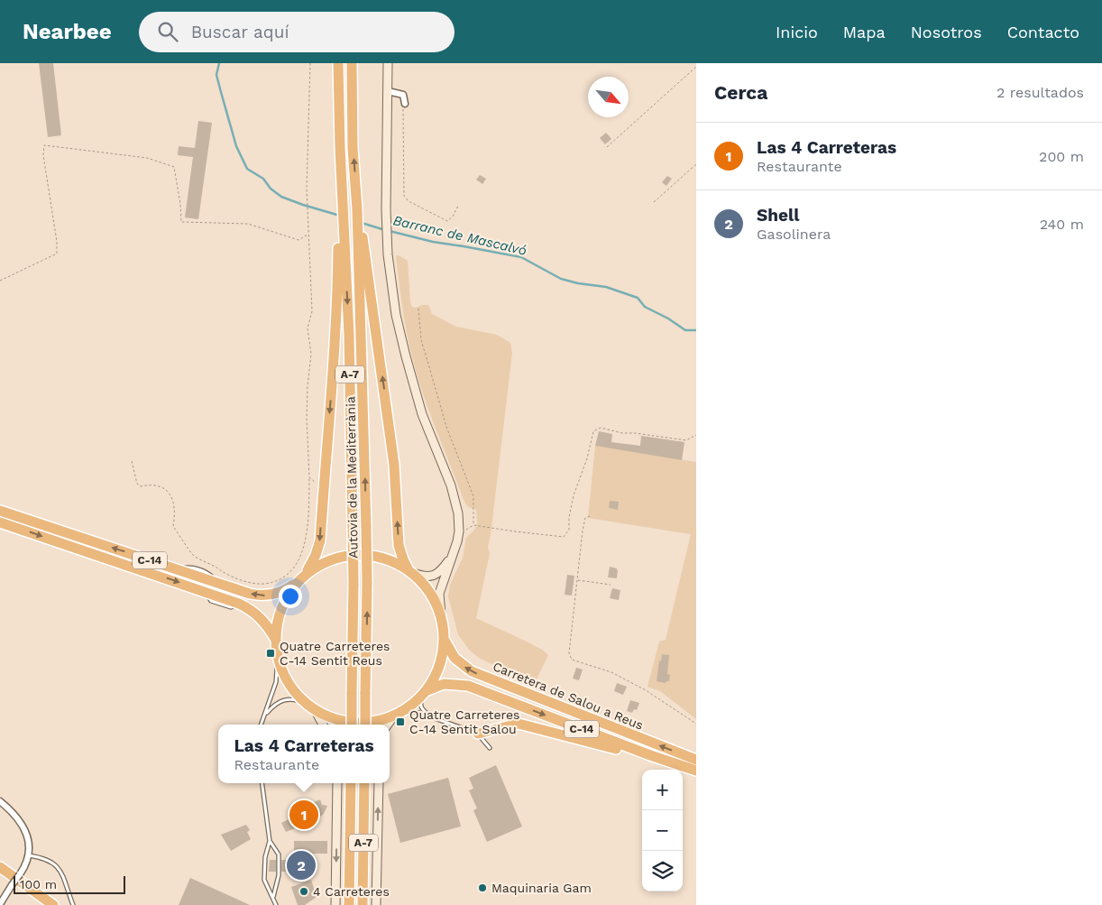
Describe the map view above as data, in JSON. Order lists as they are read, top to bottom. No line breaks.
{"streets":{"highway":["A-7","Autovia de la Mediterrània","C-14","Carretera de Salou a Reus"]},"crossings":[["C-14","Carretera de Salou a Reus"]],"water":["Barranc de Mascalvó"],"places":{"transit":["Quatre Carreteres C-14 Sentit Reus","Quatre Carreteres C-14 Sentit Salou"],"other":["Maquinaria Gam","4 Carreteres"]},"scale_bar":"100 m","north":"bottom right","page":{"header":"Nearbee","search":"Buscar aquí","nav":["Inicio","Mapa","Nosotros","Contacto"],"heading":["Cerca","2 resultados"],"list":[{"mark":"1","name":"Las 4 Carreteras","note":"Restaurante","value":"200 m"},{"mark":"2","name":"Shell","note":"Gasolinera","value":"240 m"}],"popup":["Las 4 Carreteras","Restaurante"],"map_buttons":["+","−"],"pins":["1","2"],"scale":"100 m"}}
